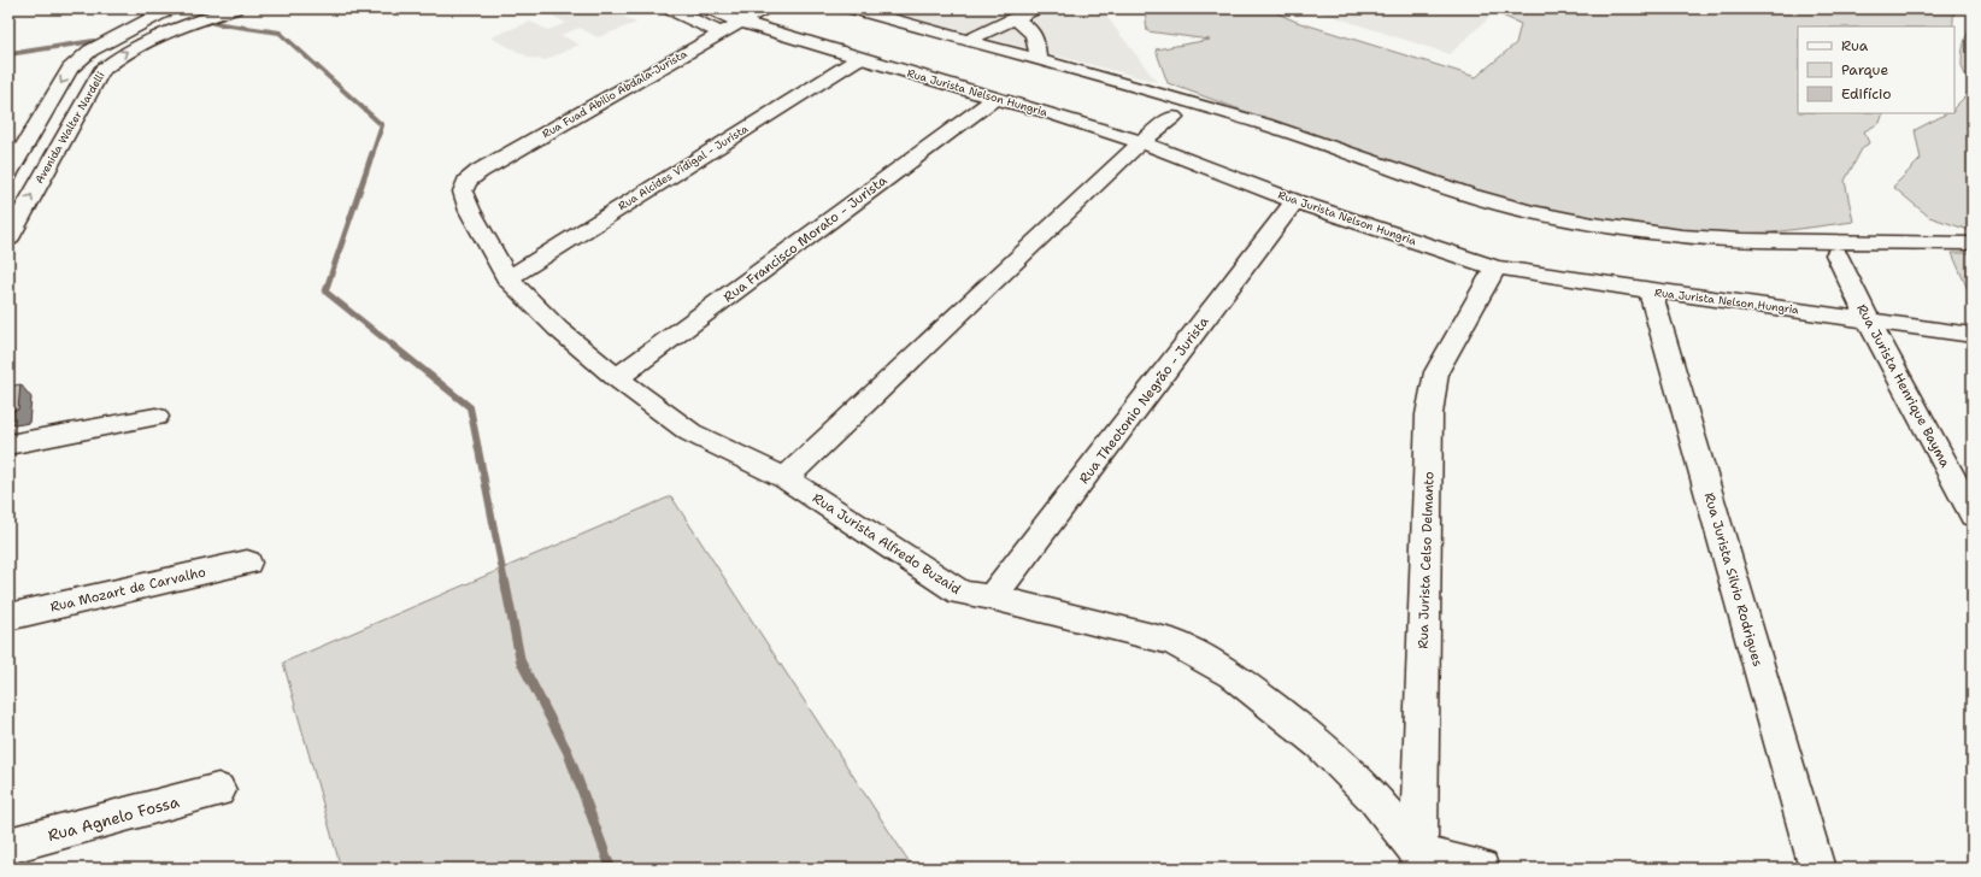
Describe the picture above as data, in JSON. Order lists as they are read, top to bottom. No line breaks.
{"streets":{"street":["Rua Jurista Nelson Hungria","Rua Fuad Abilio Abdala-Jurista","Avenida Walter Nardelli","Rua Alcides Vidigal - Jurista","Rua Francisco Morato - Jurista","Rua Jurista Henrique Bayma","Rua Theotonio Negrão - Jurista","Rua Jurista Alfredo Buzaid","Rua Jurista Celso Delmanto","Rua Jurista Silvio Rodrigues","Rua Mozart de Carvalho","Rua Agnelo Fossa"]},"crossings":[["Rua Jurista Nelson Hungria","Rua Fuad Abilio Abdala-Jurista"],["Rua Jurista Nelson Hungria","Rua Alcides Vidigal - Jurista"],["Rua Jurista Nelson Hungria","Rua Francisco Morato - Jurista"],["Rua Jurista Nelson Hungria","Rua Jurista Henrique Bayma"],["Rua Jurista Nelson Hungria","Rua Theotonio Negrão - Jurista"],["Rua Jurista Nelson Hungria","Rua Jurista Celso Delmanto"],["Rua Jurista Nelson Hungria","Rua Jurista Silvio Rodrigues"],["Rua Fuad Abilio Abdala-Jurista","Rua Jurista Alfredo Buzaid"],["Rua Alcides Vidigal - Jurista","Rua Jurista Alfredo Buzaid"],["Rua Francisco Morato - Jurista","Rua Jurista Alfredo Buzaid"],["Rua Theotonio Negrão - Jurista","Rua Jurista Alfredo Buzaid"],["Rua Jurista Alfredo Buzaid","Rua Jurista Celso Delmanto"]],"legend":["Rua","Parque","Edifício"]}
